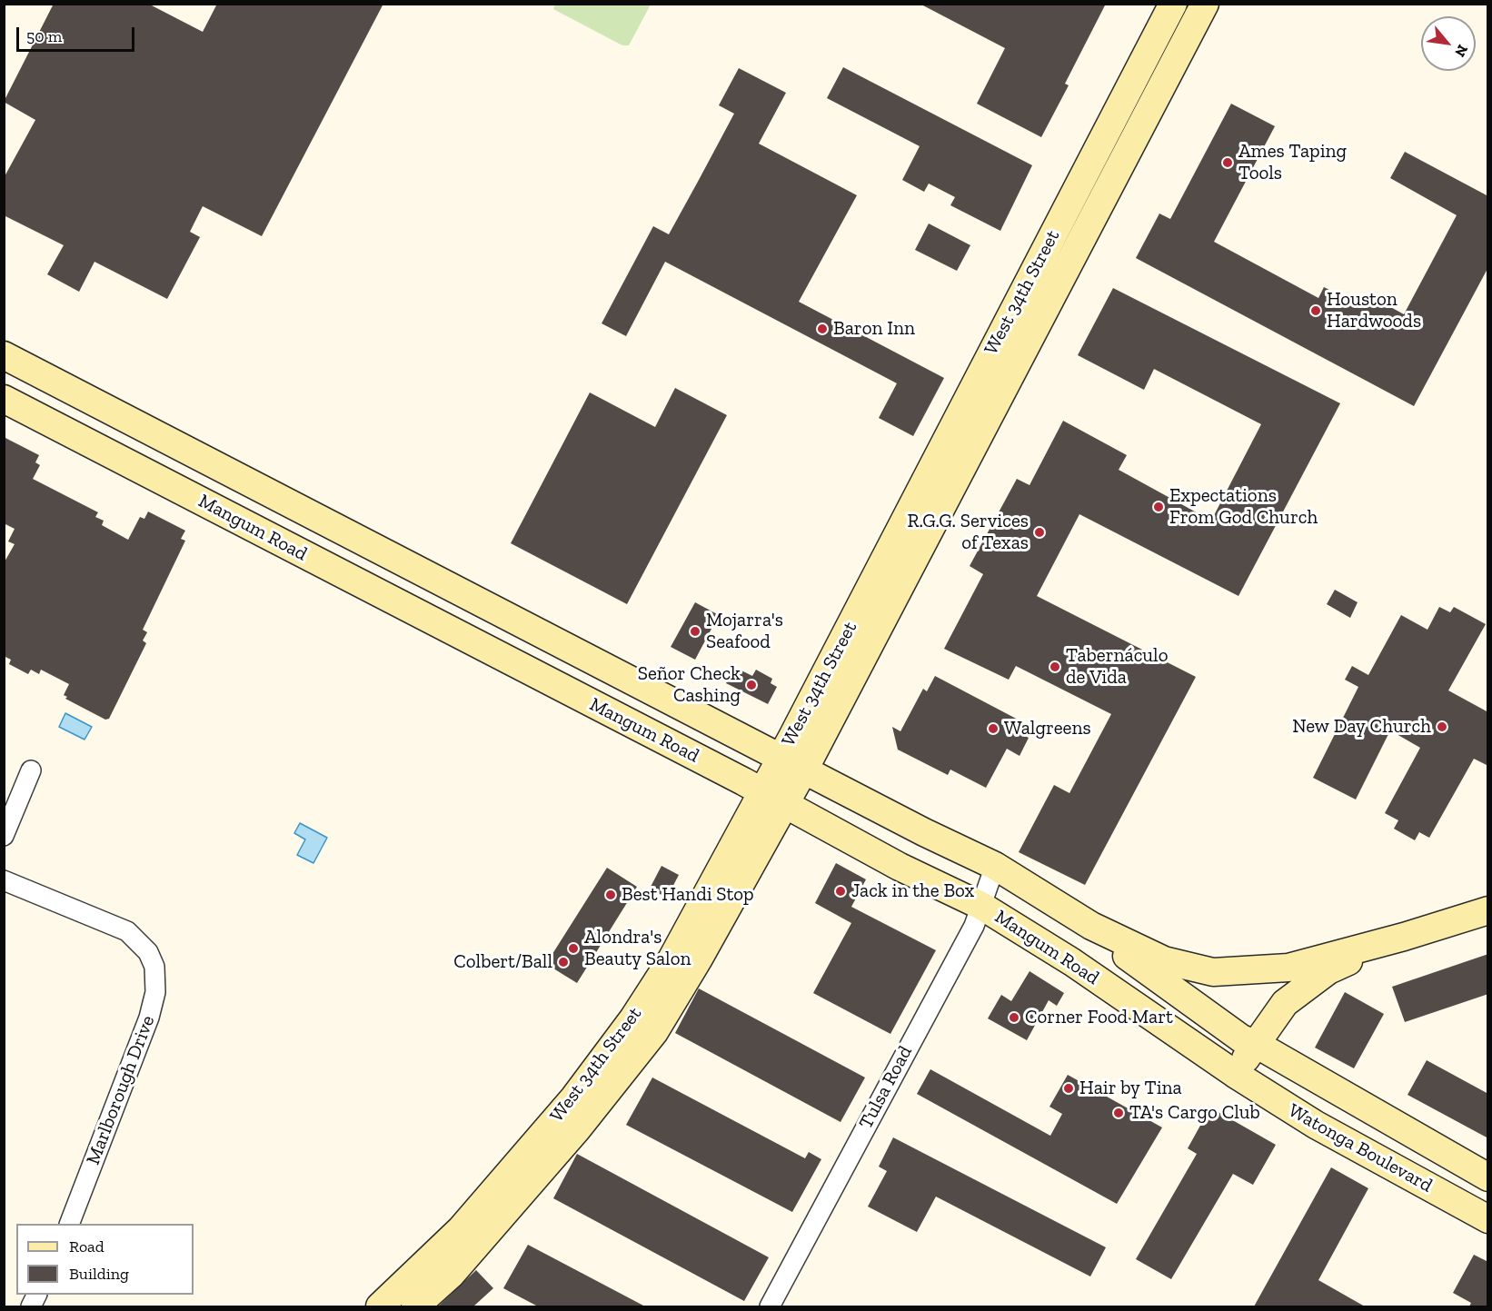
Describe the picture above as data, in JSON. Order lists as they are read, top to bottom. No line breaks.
{"streets":{"main road":["West 34th Street","Mangum Road","Watonga Boulevard"],"street":["Tulsa Road","Marlborough Drive"]},"crossings":[["West 34th Street","Mangum Road"],["Mangum Road","Tulsa Road"],["Mangum Road","Watonga Boulevard"]],"places":["Ames Taping Tools","Houston Hardwoods","Baron Inn","Expectations From God Church","R.G.G. Services of Texas","Mojarra's Seafood","Tabernáculo de Vida","Señor Check Cashing","New Day Church","Walgreens","Jack in the Box","Best Handi Stop","Alondra's Beauty Salon","Colbert/Ball","Corner Food Mart","Hair by Tina","TA's Cargo Club"],"legend":["Road","Building"],"scale_bar":"50 m","north":"bottom right"}
